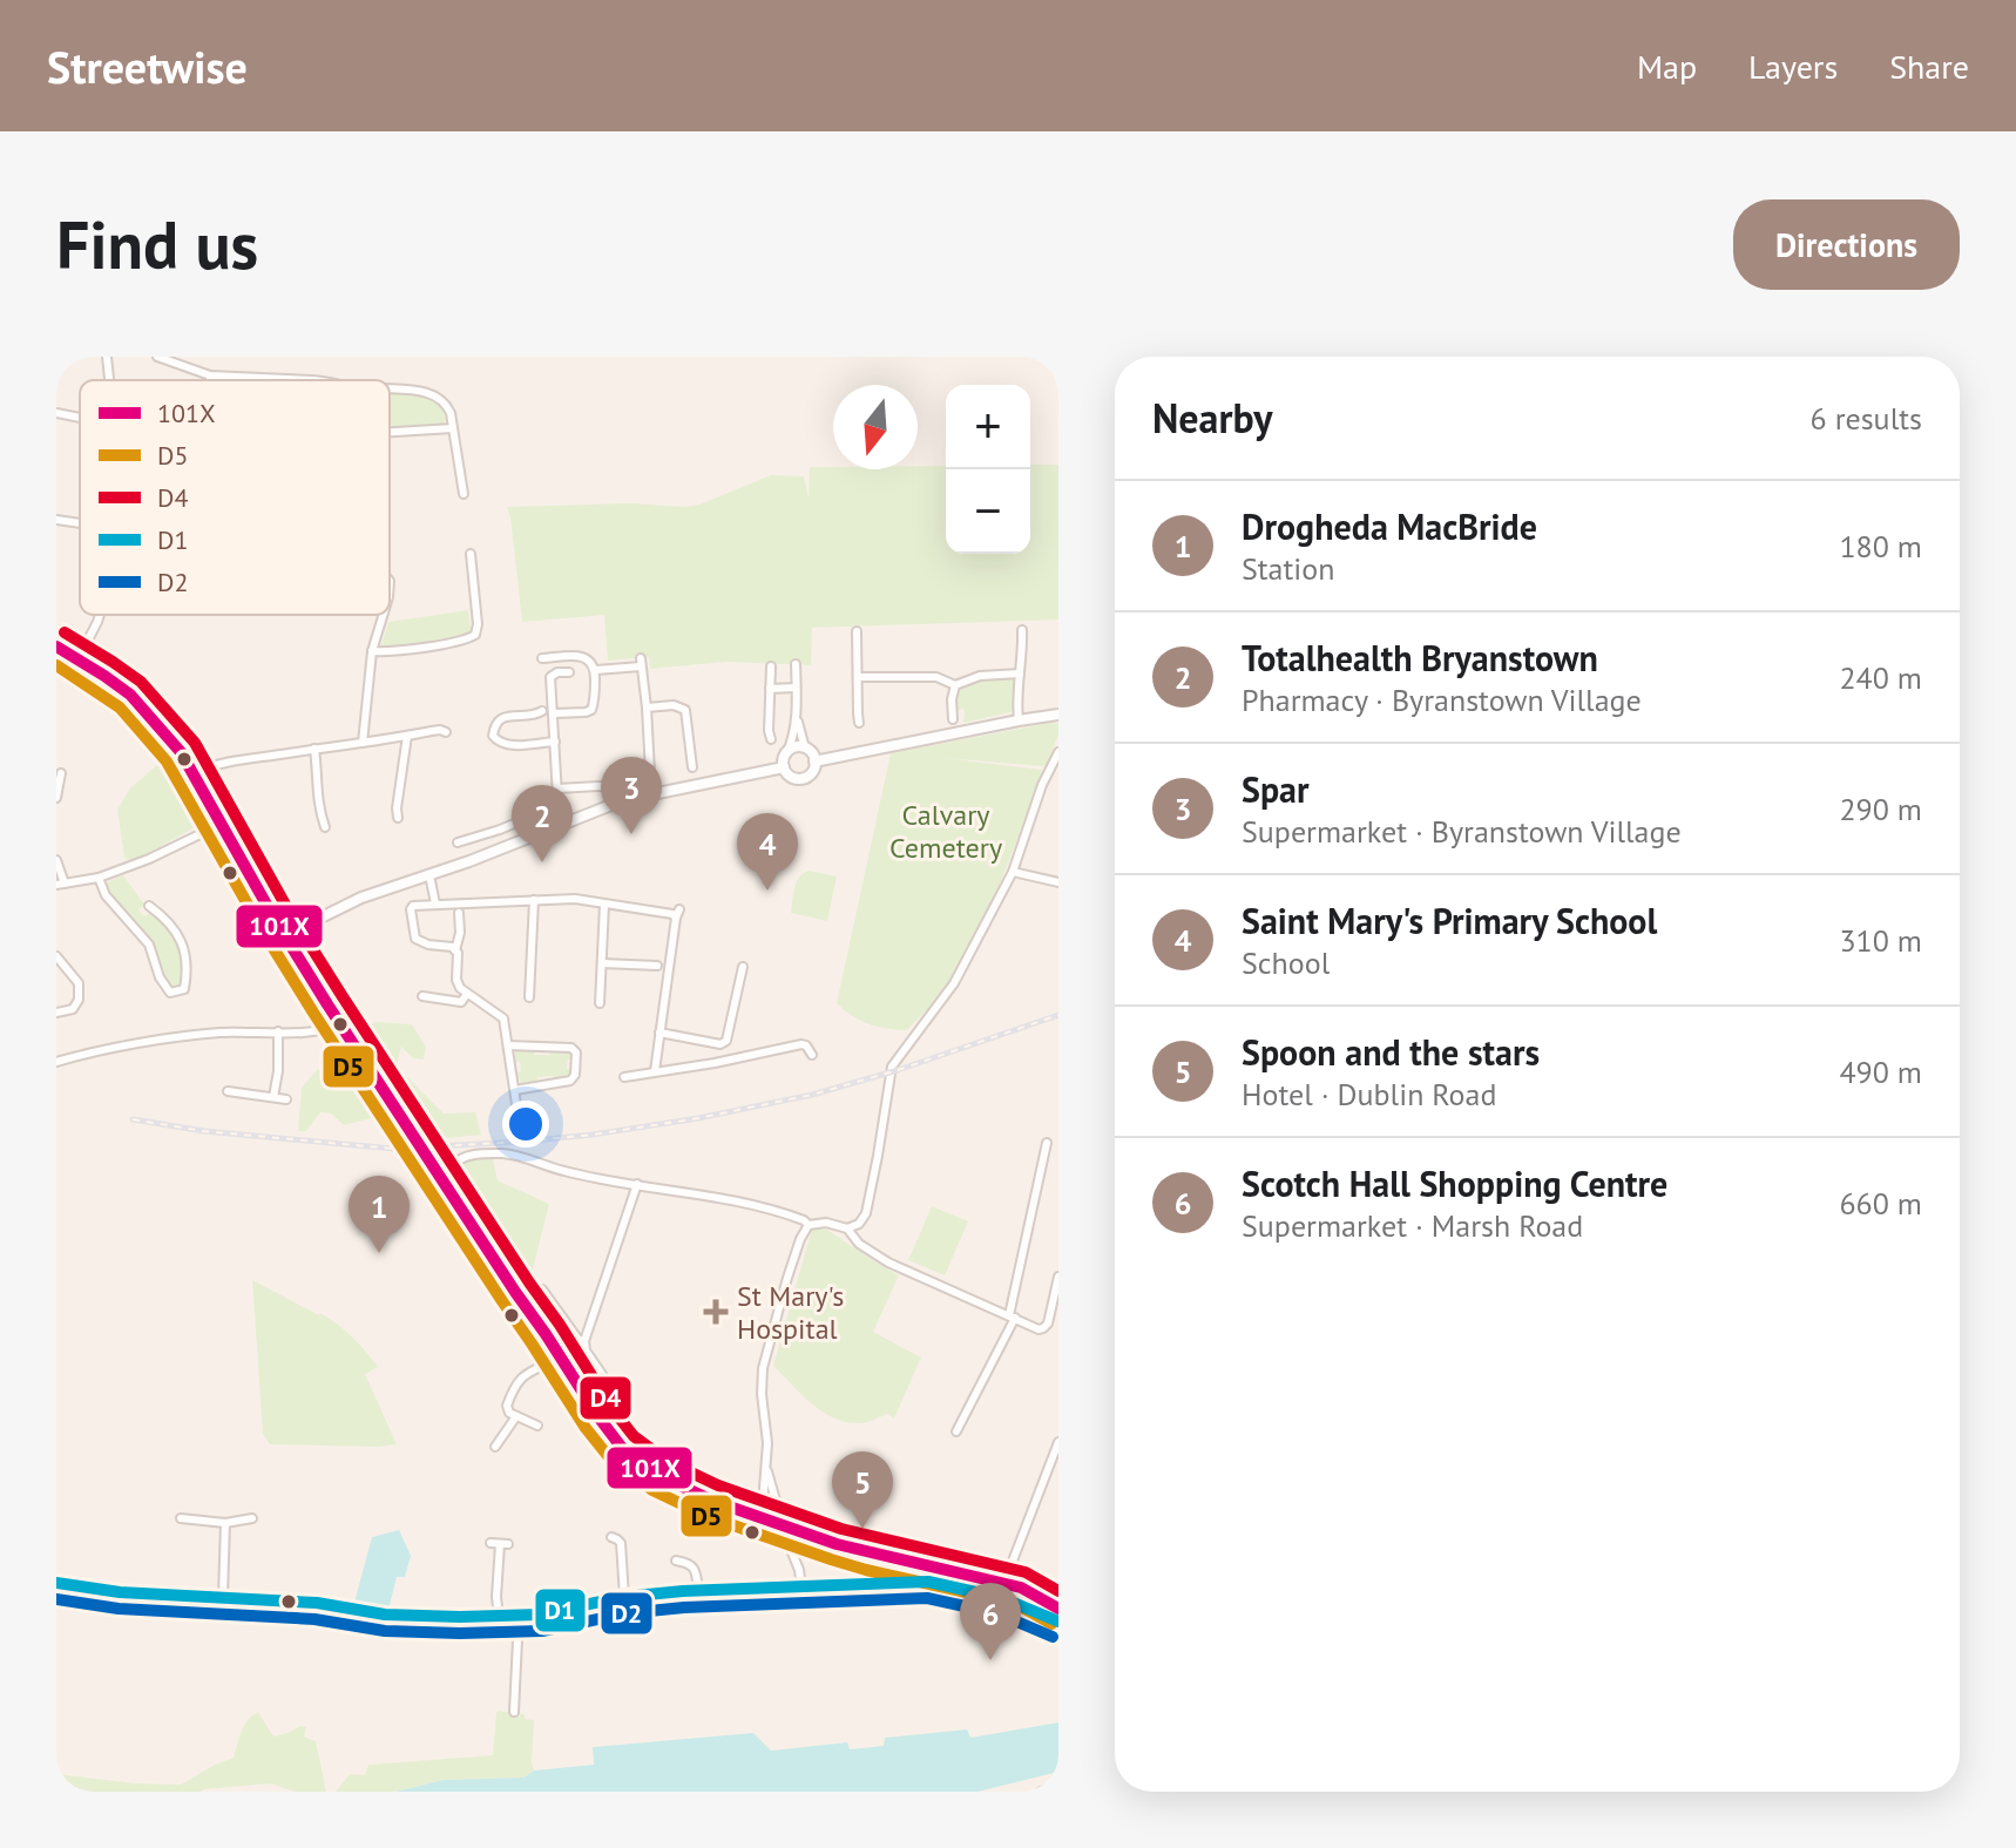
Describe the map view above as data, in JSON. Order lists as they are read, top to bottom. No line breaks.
{"parks":["Calvary Cemetery"],"places":{"health":["St Mary's Hospital"]},"lines":["transit line D4","transit line 101X","transit line D5","transit line D1","transit line D2"],"legend":["101X","D5","D4","D1","D2"],"north":"bottom","page":{"header":"Streetwise","nav":["Map","Layers","Share"],"buttons":"Directions","title":"Find us","heading":["Nearby","6 results"],"map_buttons":["+","−"],"list":[{"mark":"1","name":"Drogheda MacBride","note":"Station","value":"180 m"},{"mark":"2","name":"Totalhealth Bryanstown","note":"Pharmacy · Byranstown Village","value":"240 m"},{"mark":"3","name":"Spar","note":"Supermarket · Byranstown Village","value":"290 m"},{"mark":"4","name":"Saint Mary's Primary School","note":"School","value":"310 m"},{"mark":"5","name":"Spoon and the stars","note":"Hotel · Dublin Road","value":"490 m"},{"mark":"6","name":"Scotch Hall Shopping Centre","note":"Supermarket · Marsh Road","value":"660 m"}],"pins":["3","2","4","1","5","6"]}}
